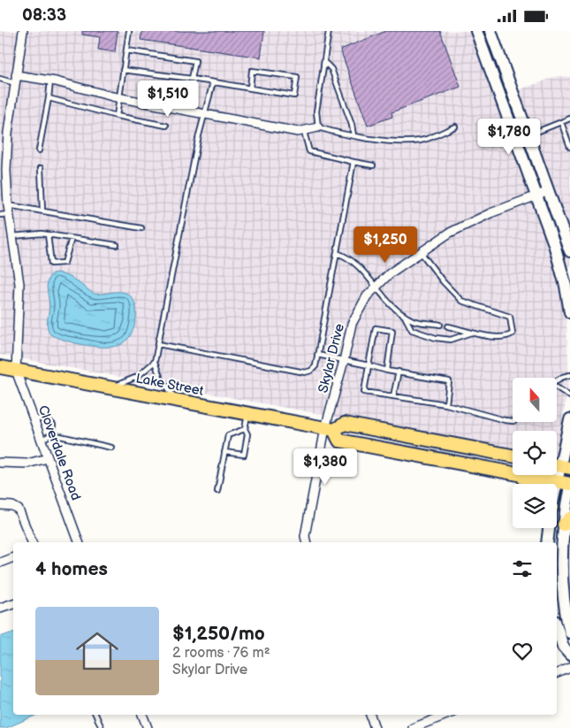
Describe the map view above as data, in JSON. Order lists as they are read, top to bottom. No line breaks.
{"streets":{"main road":["Lake Street"],"street":["Skylar Drive","Cloverdale Road"]},"crossings":[["Skylar Drive","Lake Street"],["Lake Street","Cloverdale Road"]],"north":"top","page":{"status":"08:33","price":["$1,510","$1,780","$1,250","$1,380"],"heading":"4 homes","list":[{"name":"$1,250/mo","note":"2 rooms · 76 m² · Skylar Drive"}]}}
